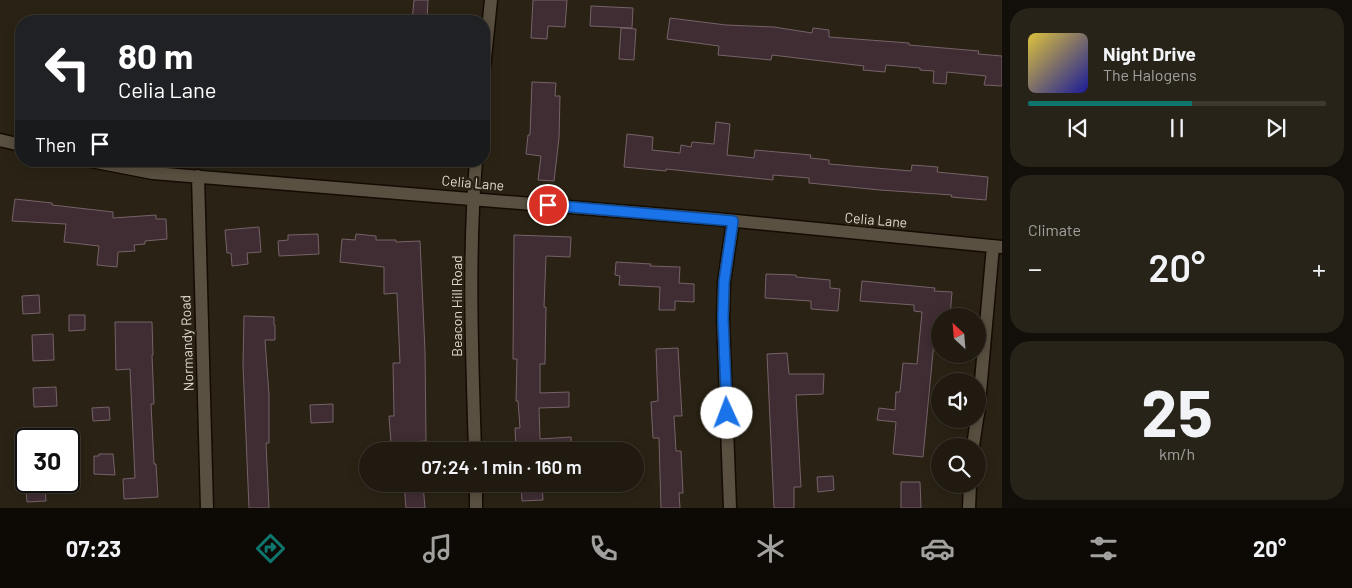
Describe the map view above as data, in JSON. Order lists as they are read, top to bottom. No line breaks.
{"streets":{"street":["Celia Lane","Beacon Hill Road","Normandy Road"]},"crossings":[["Celia Lane","Beacon Hill Road"],["Celia Lane","Normandy Road"]],"north":"top left","page":{"turn":["80 m","Celia Lane"],"song":["Night Drive","The Halogens"],"then":"Then","tile":["Climate",["25","km/h"]],"heat":["−","20°","+"],"limit":"30","trip":"07:24 · 1 min · 160 m","tabs":["07:23","20°"]}}
